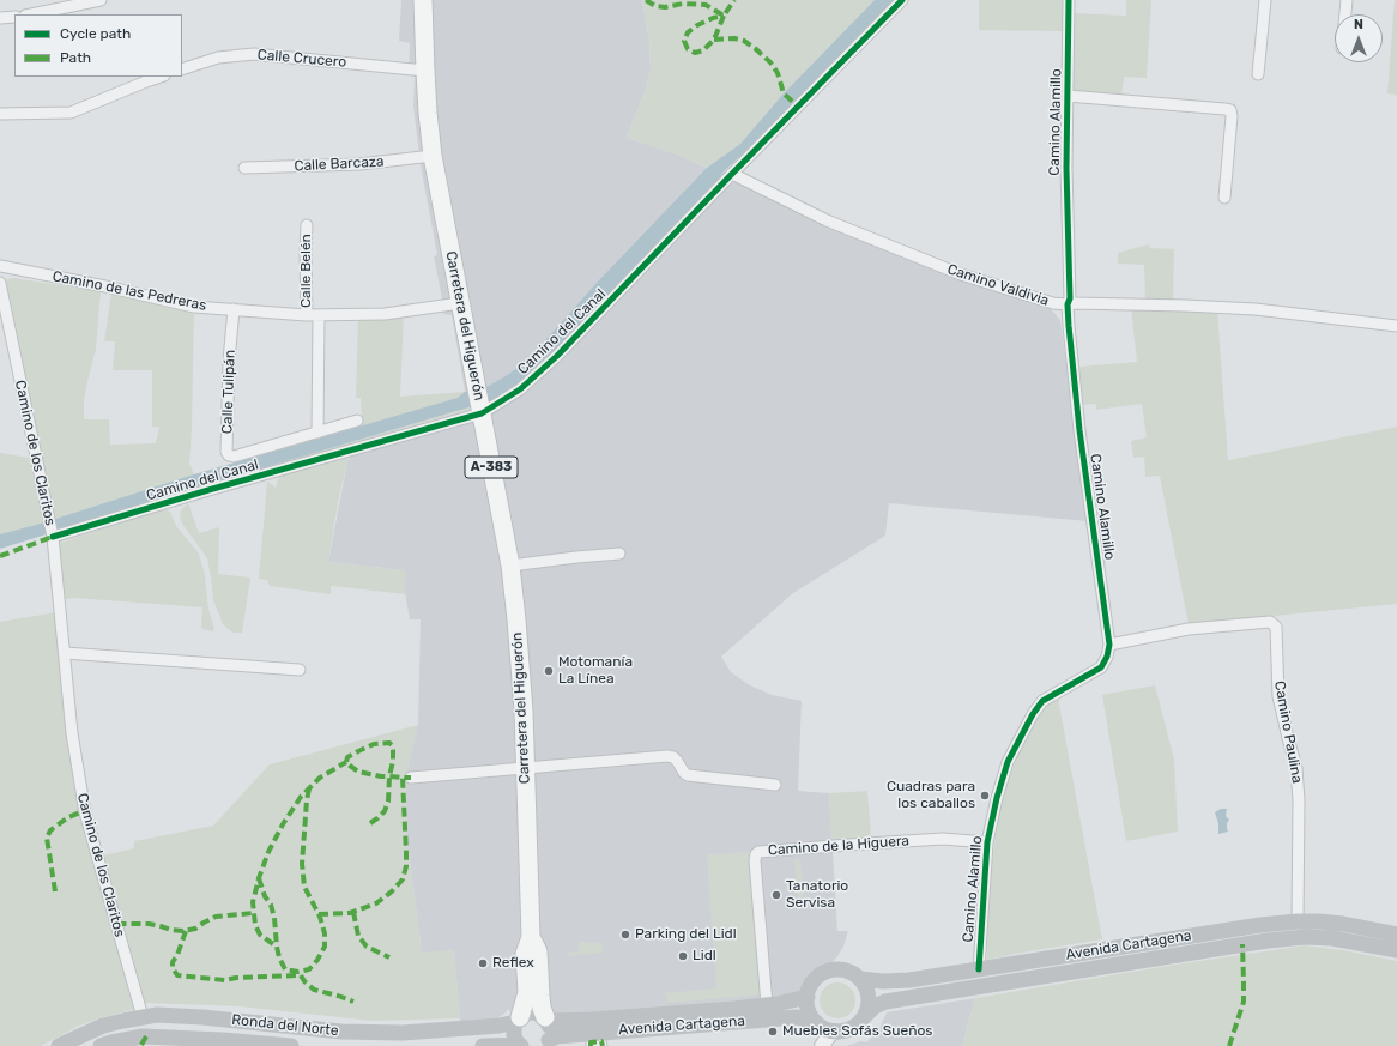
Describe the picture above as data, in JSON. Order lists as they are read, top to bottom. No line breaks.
{"streets":{"main road":["Carretera del Higuerón","A-383","Avenida Cartagena","Ronda del Norte"],"street":["Calle Crucero","Camino Alamillo","Calle Barcaza","Calle Belén","Camino Valdivia","Camino de las Pedreras","Camino del Canal","Calle Tulipán","Camino de los Claritos","Camino Paulina","Camino de la Higuera"]},"crossings":[["Calle Crucero","Carretera del Higuerón"],["Camino Alamillo","Camino Valdivia"],["Camino Alamillo","Camino Paulina"],["Camino Alamillo","Camino de la Higuera"],["Camino Alamillo","Avenida Cartagena"],["Calle Barcaza","Carretera del Higuerón"],["Calle Belén","Camino de las Pedreras"],["Camino Valdivia","Camino del Canal"],["Camino de las Pedreras","Carretera del Higuerón"],["Camino de las Pedreras","Calle Tulipán"],["Carretera del Higuerón","Camino del Canal"],["Carretera del Higuerón","A-383"],["Camino del Canal","Camino de los Claritos"],["Camino de los Claritos","Ronda del Norte"],["A-383","Avenida Cartagena"],["A-383","Ronda del Norte"],["Camino Paulina","Avenida Cartagena"],["Camino de la Higuera","Avenida Cartagena"],["Avenida Cartagena","Ronda del Norte"]],"places":["Motomanía La Línea","Cuadras para los caballos","Tanatorio Servisa","Parking del Lidl","Lidl","Reflex","Muebles Sofás Sueños"],"legend":["Cycle path","Path"],"north":"top"}
